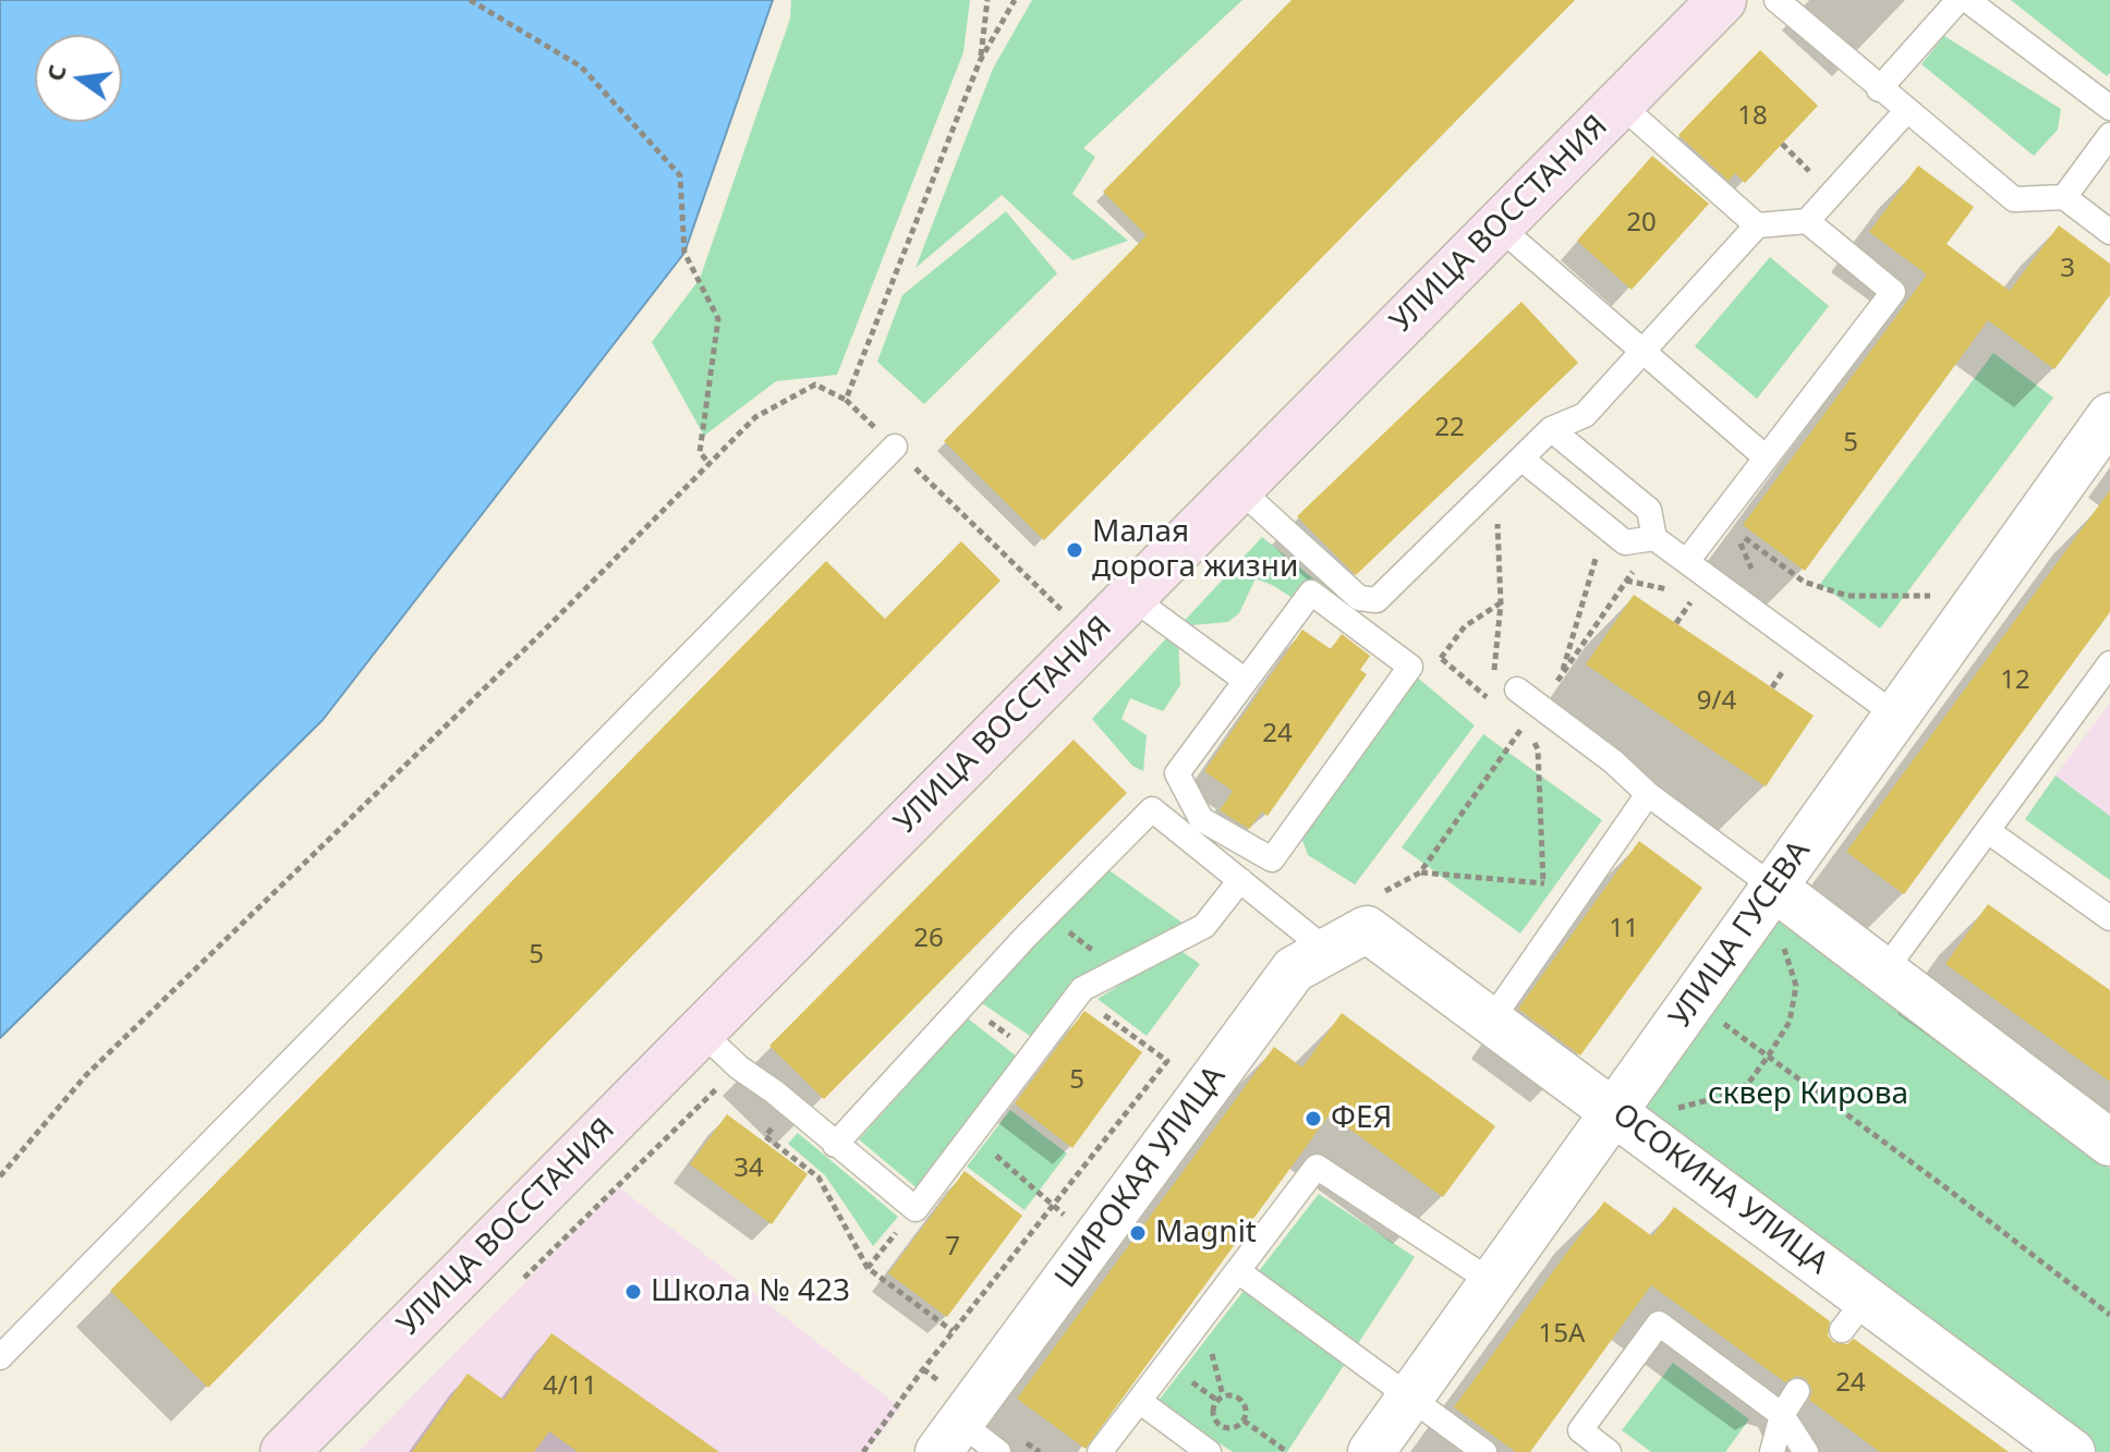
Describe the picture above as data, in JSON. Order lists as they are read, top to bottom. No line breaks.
{"streets":{"street":["УЛИЦА ВОССТАНИЯ","УЛИЦА ГУСЕВА","ШИРОКАЯ УЛИЦА","ОСОКИНА УЛИЦА"]},"crossings":[["УЛИЦА ГУСЕВА","ОСОКИНА УЛИЦА"],["ШИРОКАЯ УЛИЦА","ОСОКИНА УЛИЦА"]],"parks":["сквер Кирова"],"places":["Малая дорога жизни","ФЕЯ","Magnit","Школа № 423"],"house_numbers":["18","20","3","22","5","12","9/4","24","11","26","5","5","34","7","15А","24","4/11"],"north":"left"}
